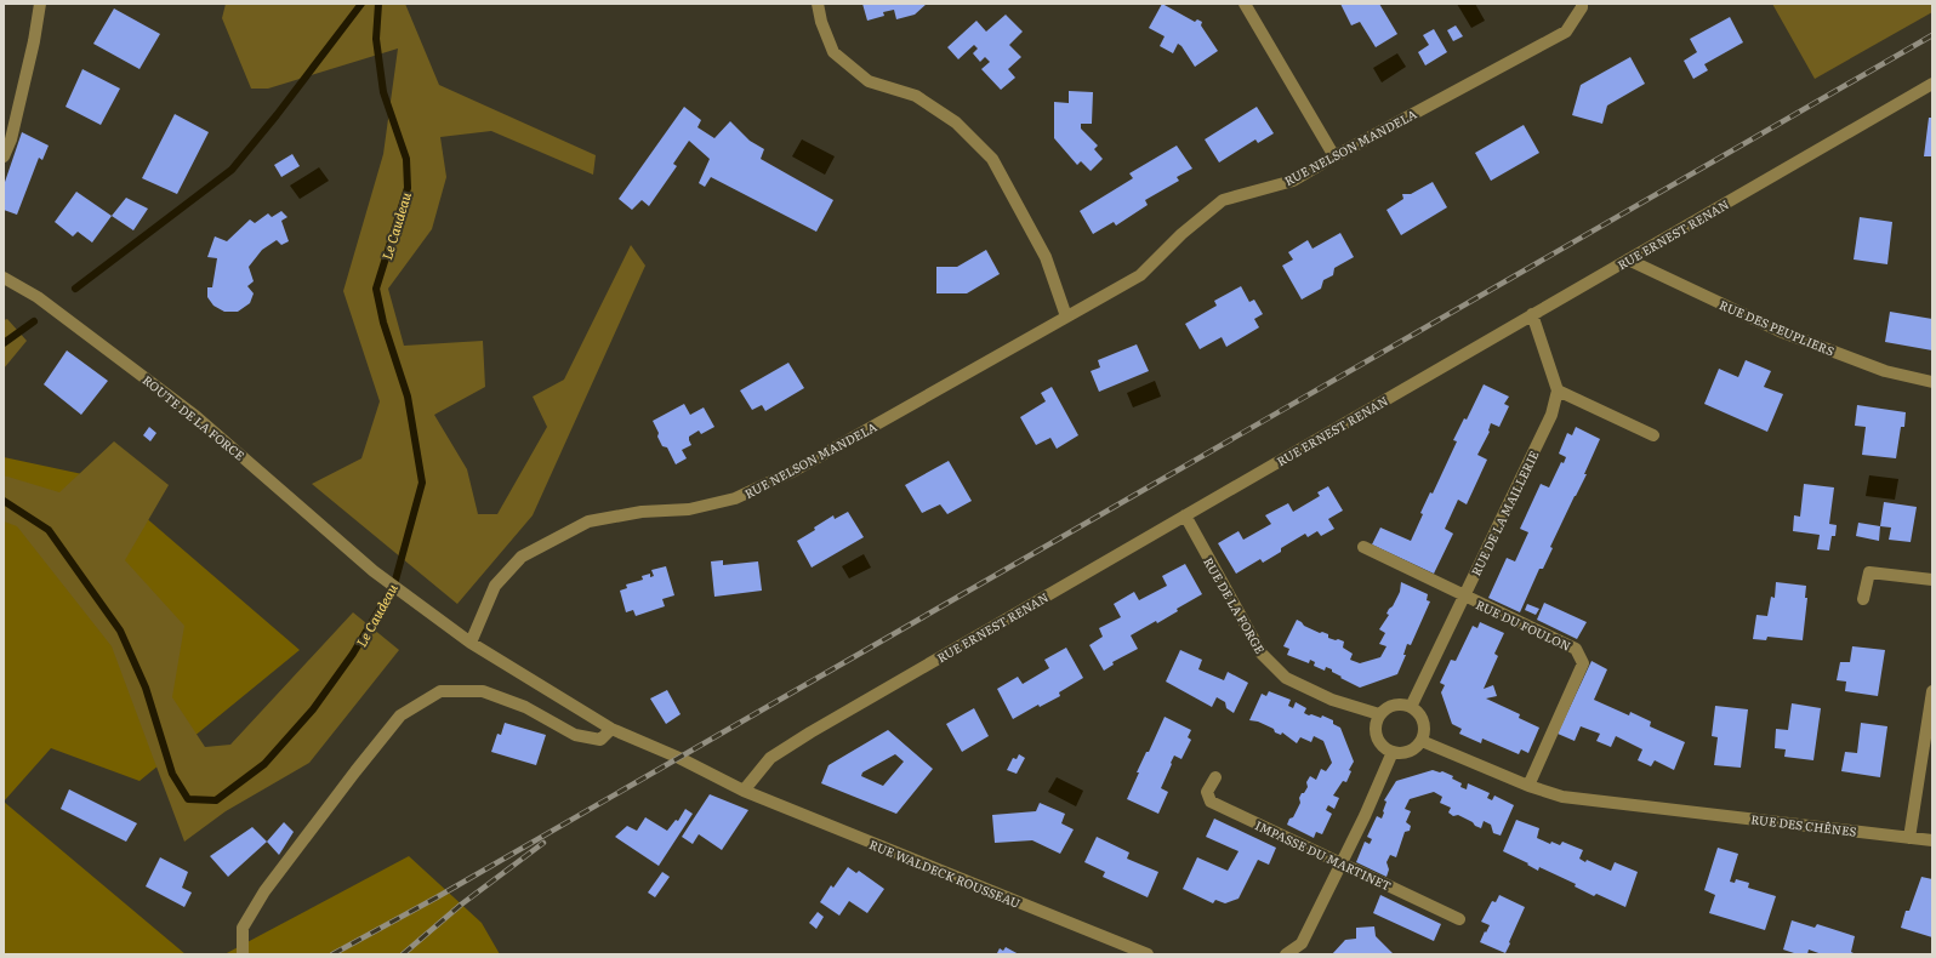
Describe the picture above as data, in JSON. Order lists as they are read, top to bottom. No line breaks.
{"streets":{"street":["RUE NELSON MANDELA","RUE ERNEST RENAN","RUE DES PEUPLIERS","ROUTE DE LA FORCE","RUE DE LA MAILLERIE","RUE DE LA FORGE","RUE DU FOULON","RUE DES CHÊNES","IMPASSE DU MARTINET","RUE WALDECK ROUSSEAU"]},"crossings":[["RUE NELSON MANDELA","ROUTE DE LA FORCE"],["RUE ERNEST RENAN","RUE DES PEUPLIERS"],["RUE ERNEST RENAN","RUE DE LA FORGE"],["RUE ERNEST RENAN","RUE WALDECK ROUSSEAU"],["ROUTE DE LA FORCE","RUE WALDECK ROUSSEAU"],["RUE DE LA MAILLERIE","RUE DE LA FORGE"],["RUE DE LA MAILLERIE","RUE DU FOULON"],["RUE DU FOULON","RUE DES CHÊNES"]],"water":["Le Caudeau"]}
